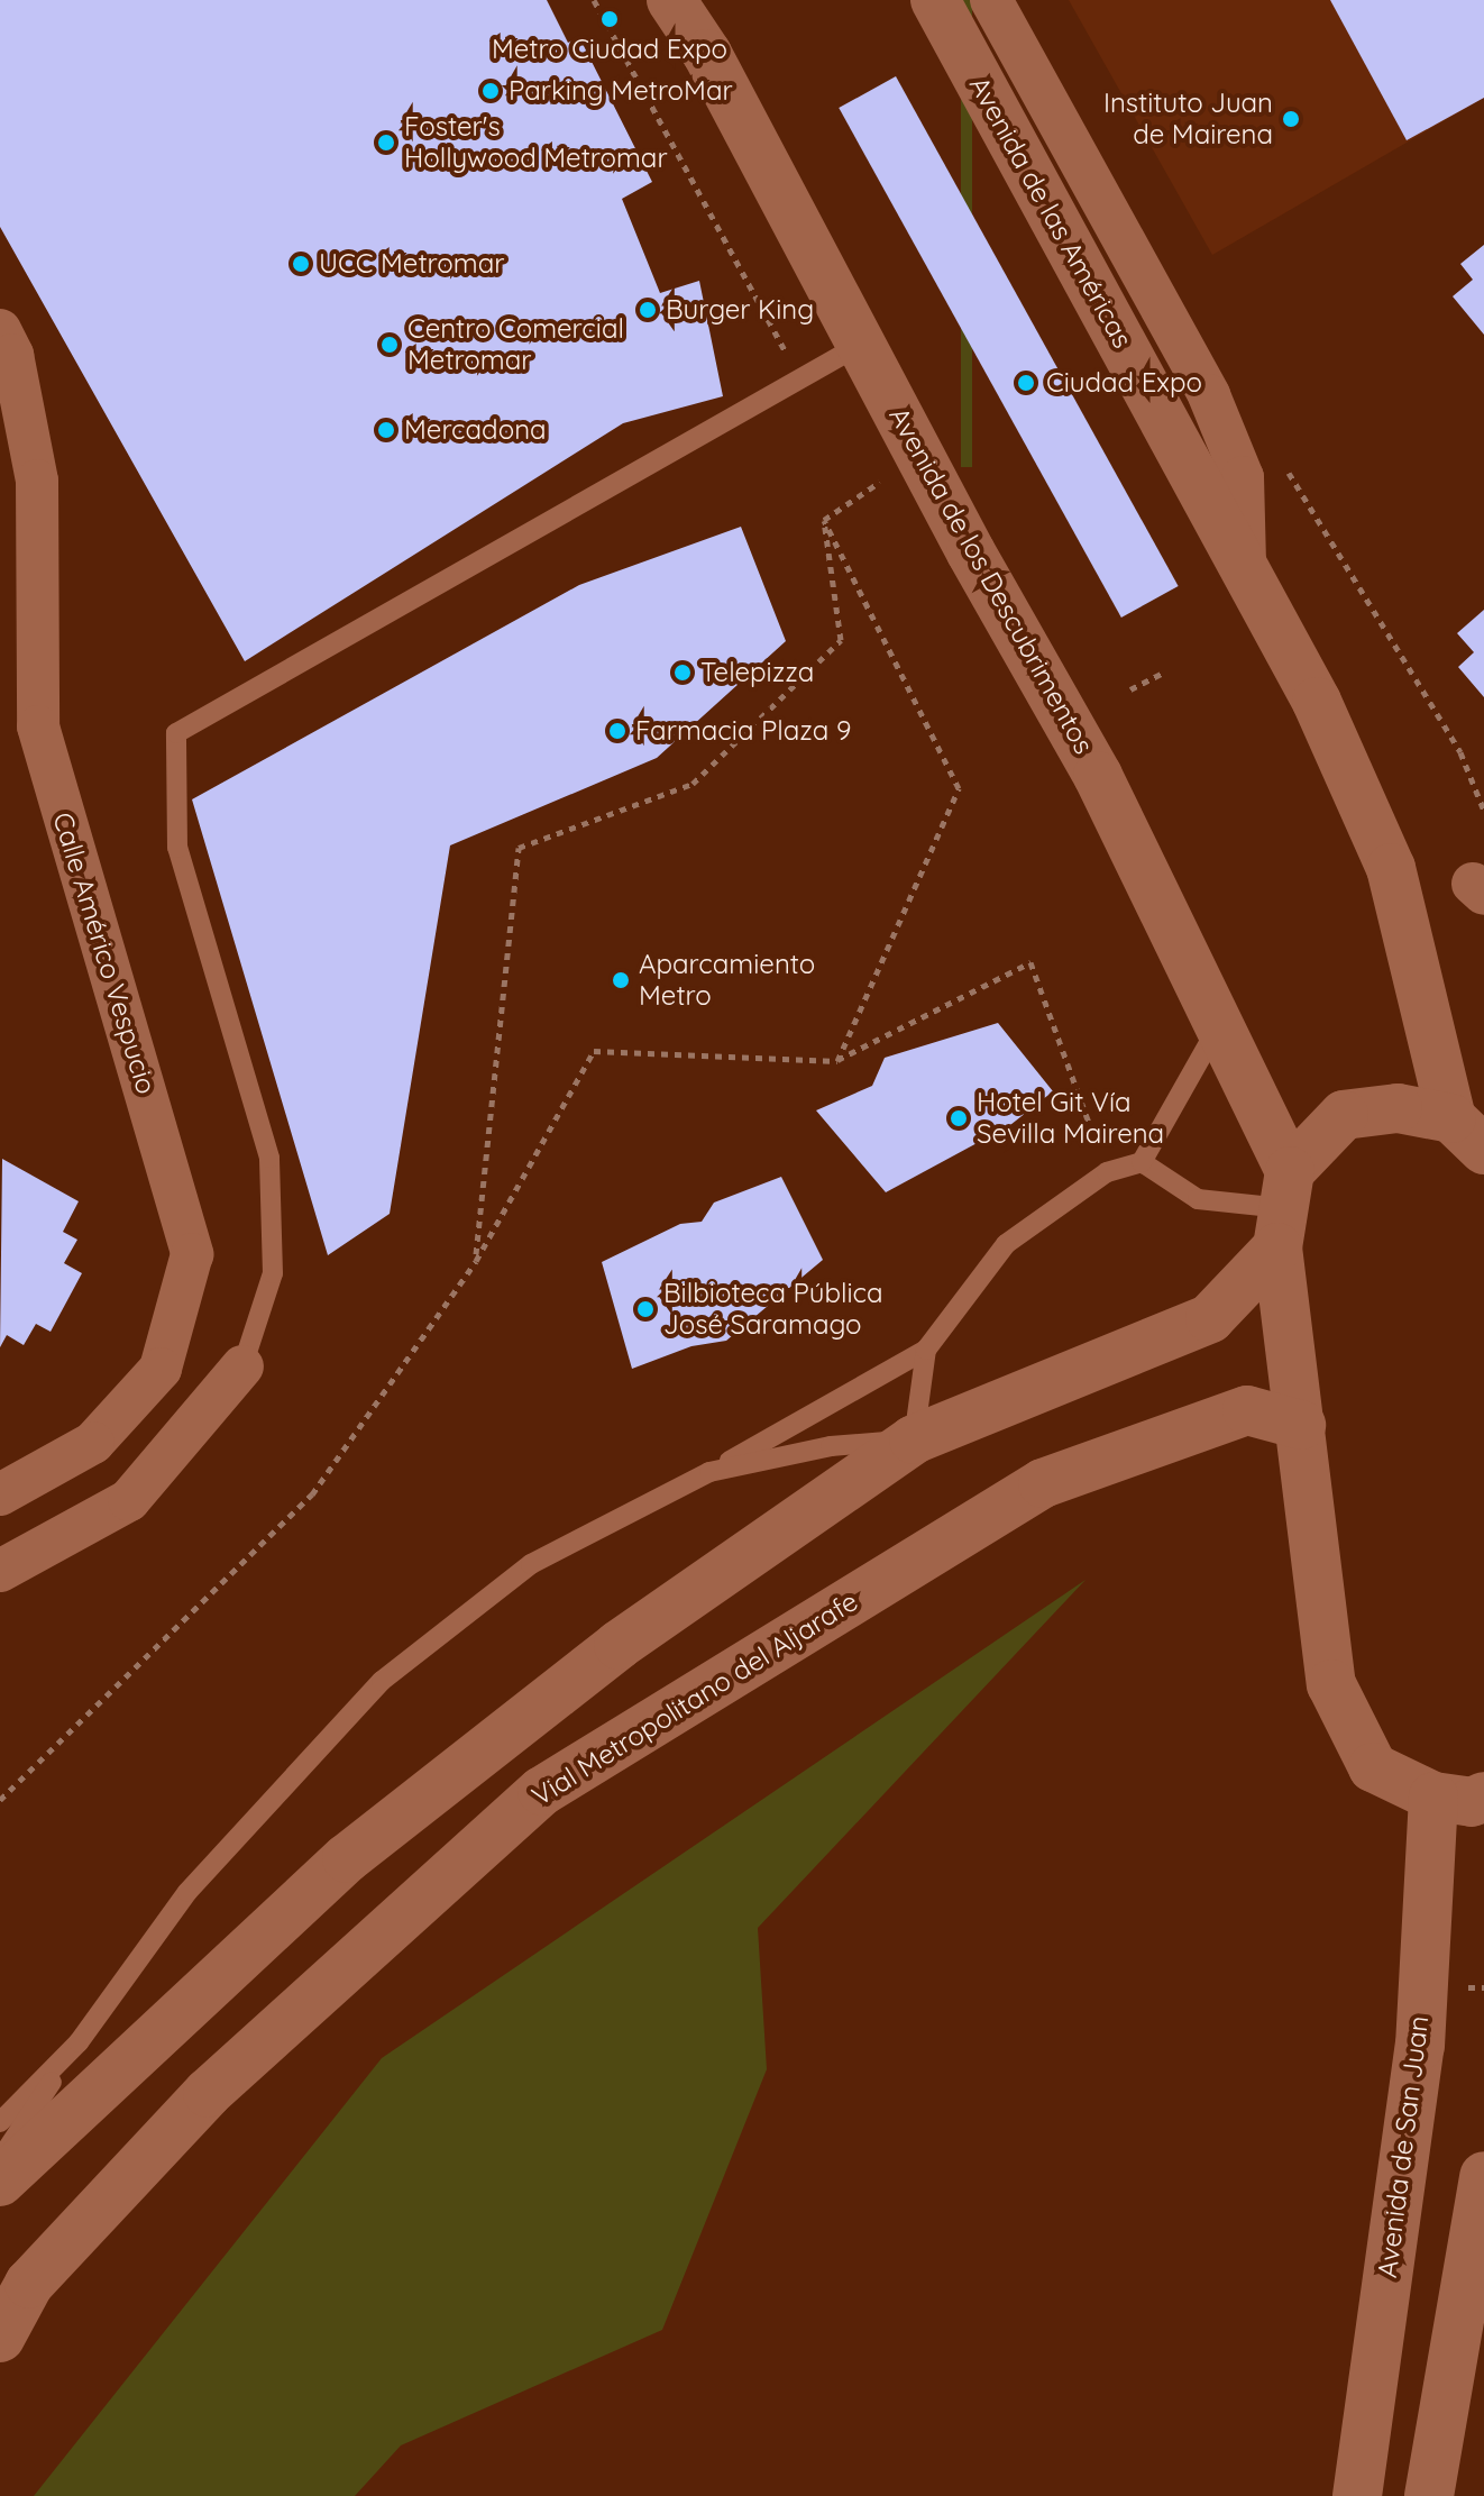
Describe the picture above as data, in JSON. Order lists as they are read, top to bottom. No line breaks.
{"streets":{"street":["Avenida de las Américas","Avenida de los Descubrimentos","Calle Américo Vespucio","Vial Metropolitano del Aljarafe","Avenida de San Juan"]},"crossings":[["Avenida de los Descubrimentos","Vial Metropolitano del Aljarafe"],["Avenida de los Descubrimentos","Avenida de San Juan"]],"places":["Metro Ciudad Expo","Parking MetroMar","Instituto Juan de Mairena","Foster's Hollywood Metromar","UCC Metromar","Burger King","Centro Comercial Metromar","Ciudad Expo","Mercadona","Telepizza","Farmacia Plaza 9","Aparcamiento Metro","Hotel Git Vía Sevilla Mairena","Bilbioteca Pública José Saramago"]}
